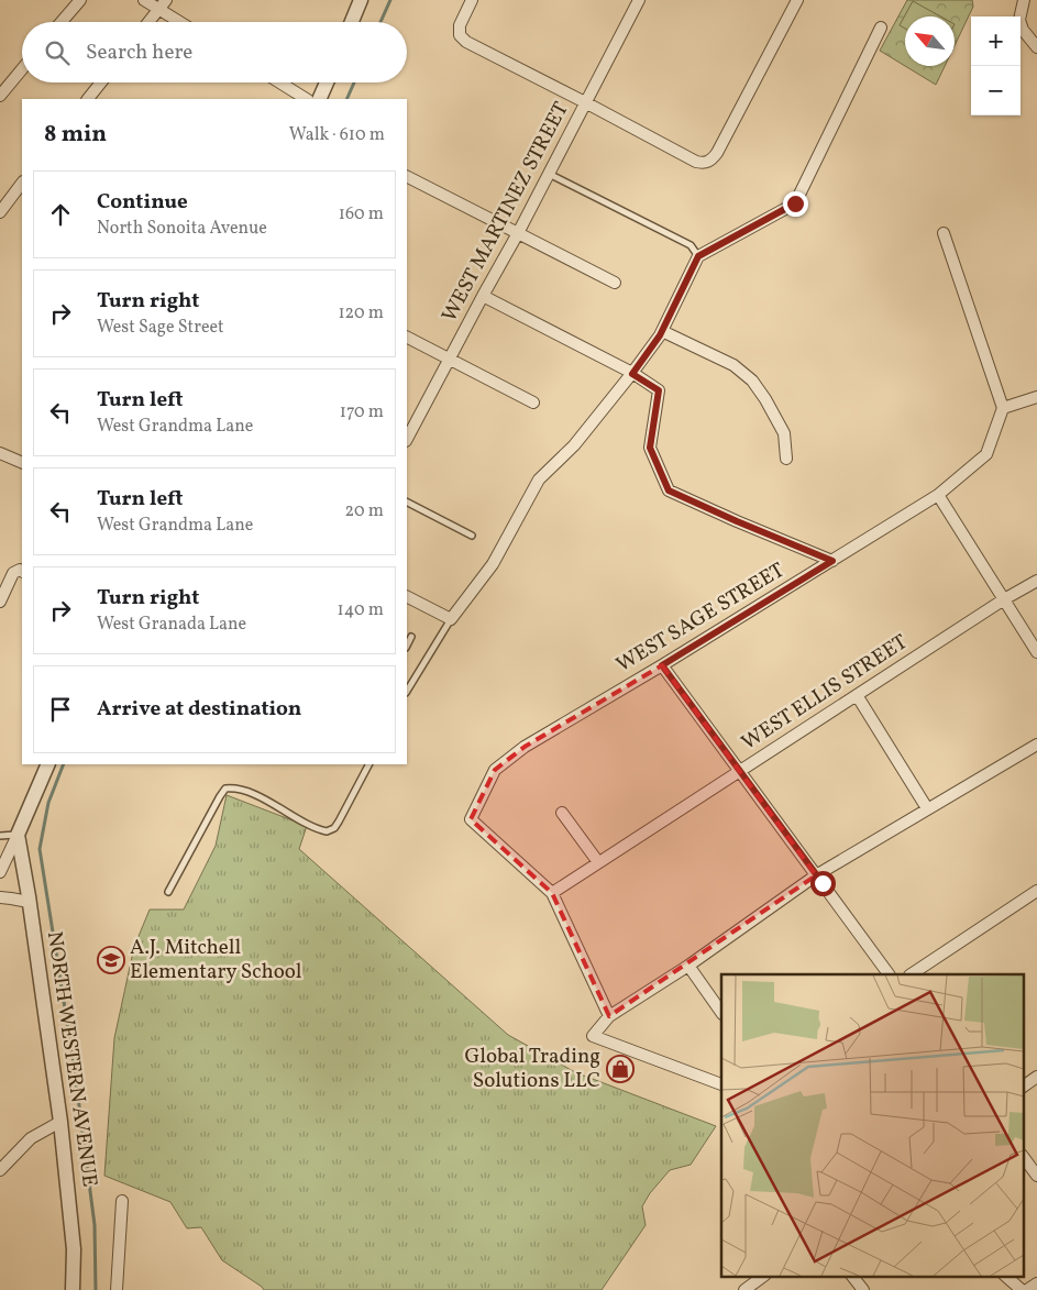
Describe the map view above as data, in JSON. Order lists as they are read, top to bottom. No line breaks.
{"streets":{"street":["WEST MARTINEZ STREET","WEST SAGE STREET","WEST ELLIS STREET","NORTH WESTERN AVENUE"]},"crossings":[["WEST SAGE STREET","WEST ELLIS STREET"]],"places":{"school or university":["A.J. Mitchell Elementary School"],"shop":["Global Trading Solutions LLC"]},"north":"top left","page":{"map_buttons":["+","−"],"search":"Search here","heading":["8 min","Walk · 610 m"],"list":[["Continue","North Sonoita Avenue","160 m"],["Turn right","West Sage Street","120 m"],["Turn left","West Grandma Lane","170 m"],["Turn left","West Grandma Lane","20 m"],["Turn right","West Granada Lane","140 m"],"Arrive at destination"]}}
